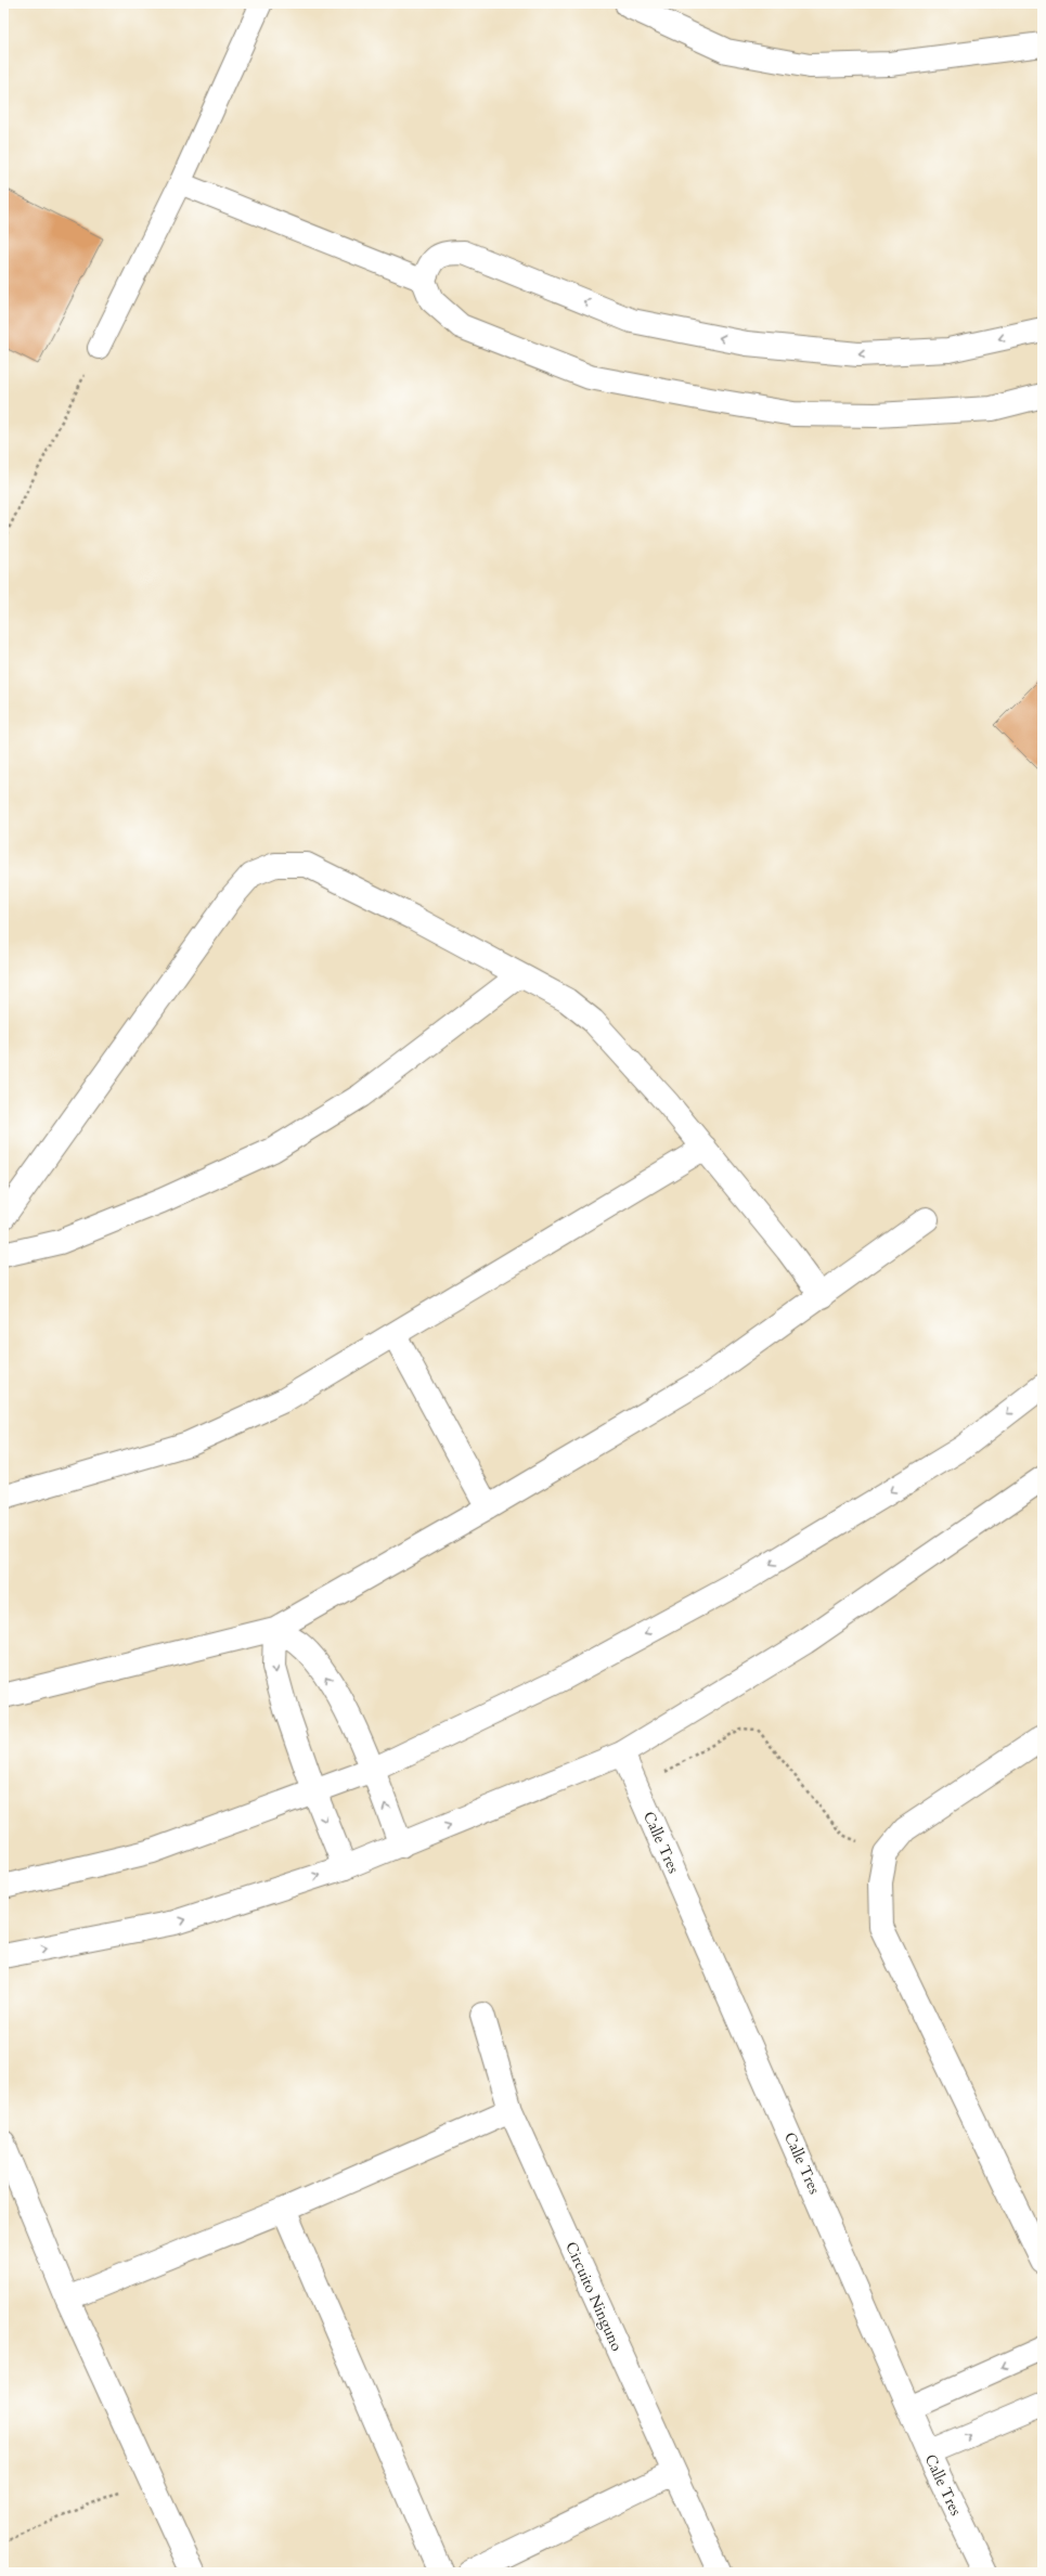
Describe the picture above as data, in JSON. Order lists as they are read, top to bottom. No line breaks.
{"streets":{"street":["Calle Tres","Circuito Ninguno"]}}
